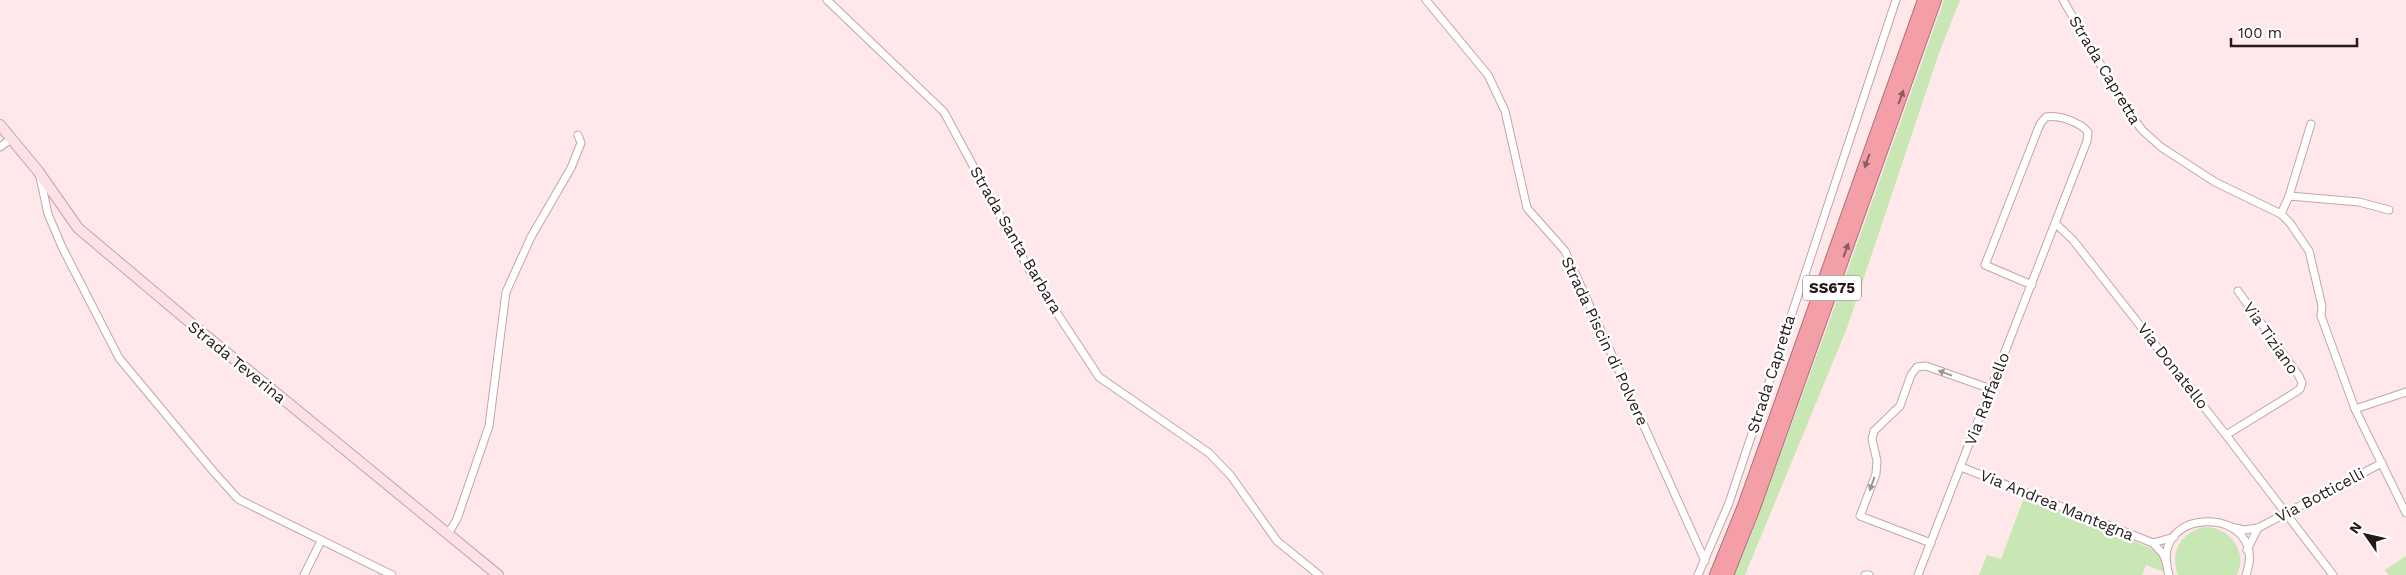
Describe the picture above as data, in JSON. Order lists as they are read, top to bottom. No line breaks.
{"streets":{"highway":["SS675"],"main road":["Strada Teverina"],"street":["Strada Capretta","Strada Santa Barbara","Via Tiziano","Strada Piscin di Polvere","Via Donatello","Via Raffaello","Via Botticelli","Via Andrea Mantegna"]},"crossings":[["Strada Capretta","Strada Piscin di Polvere"],["Strada Capretta","Via Botticelli"],["Via Tiziano","Via Donatello"],["Via Donatello","Via Raffaello"],["Via Donatello","Via Botticelli"],["Via Raffaello","Via Andrea Mantegna"],["Via Botticelli","Via Andrea Mantegna"]],"scale_bar":"100 m","north":"top left"}
